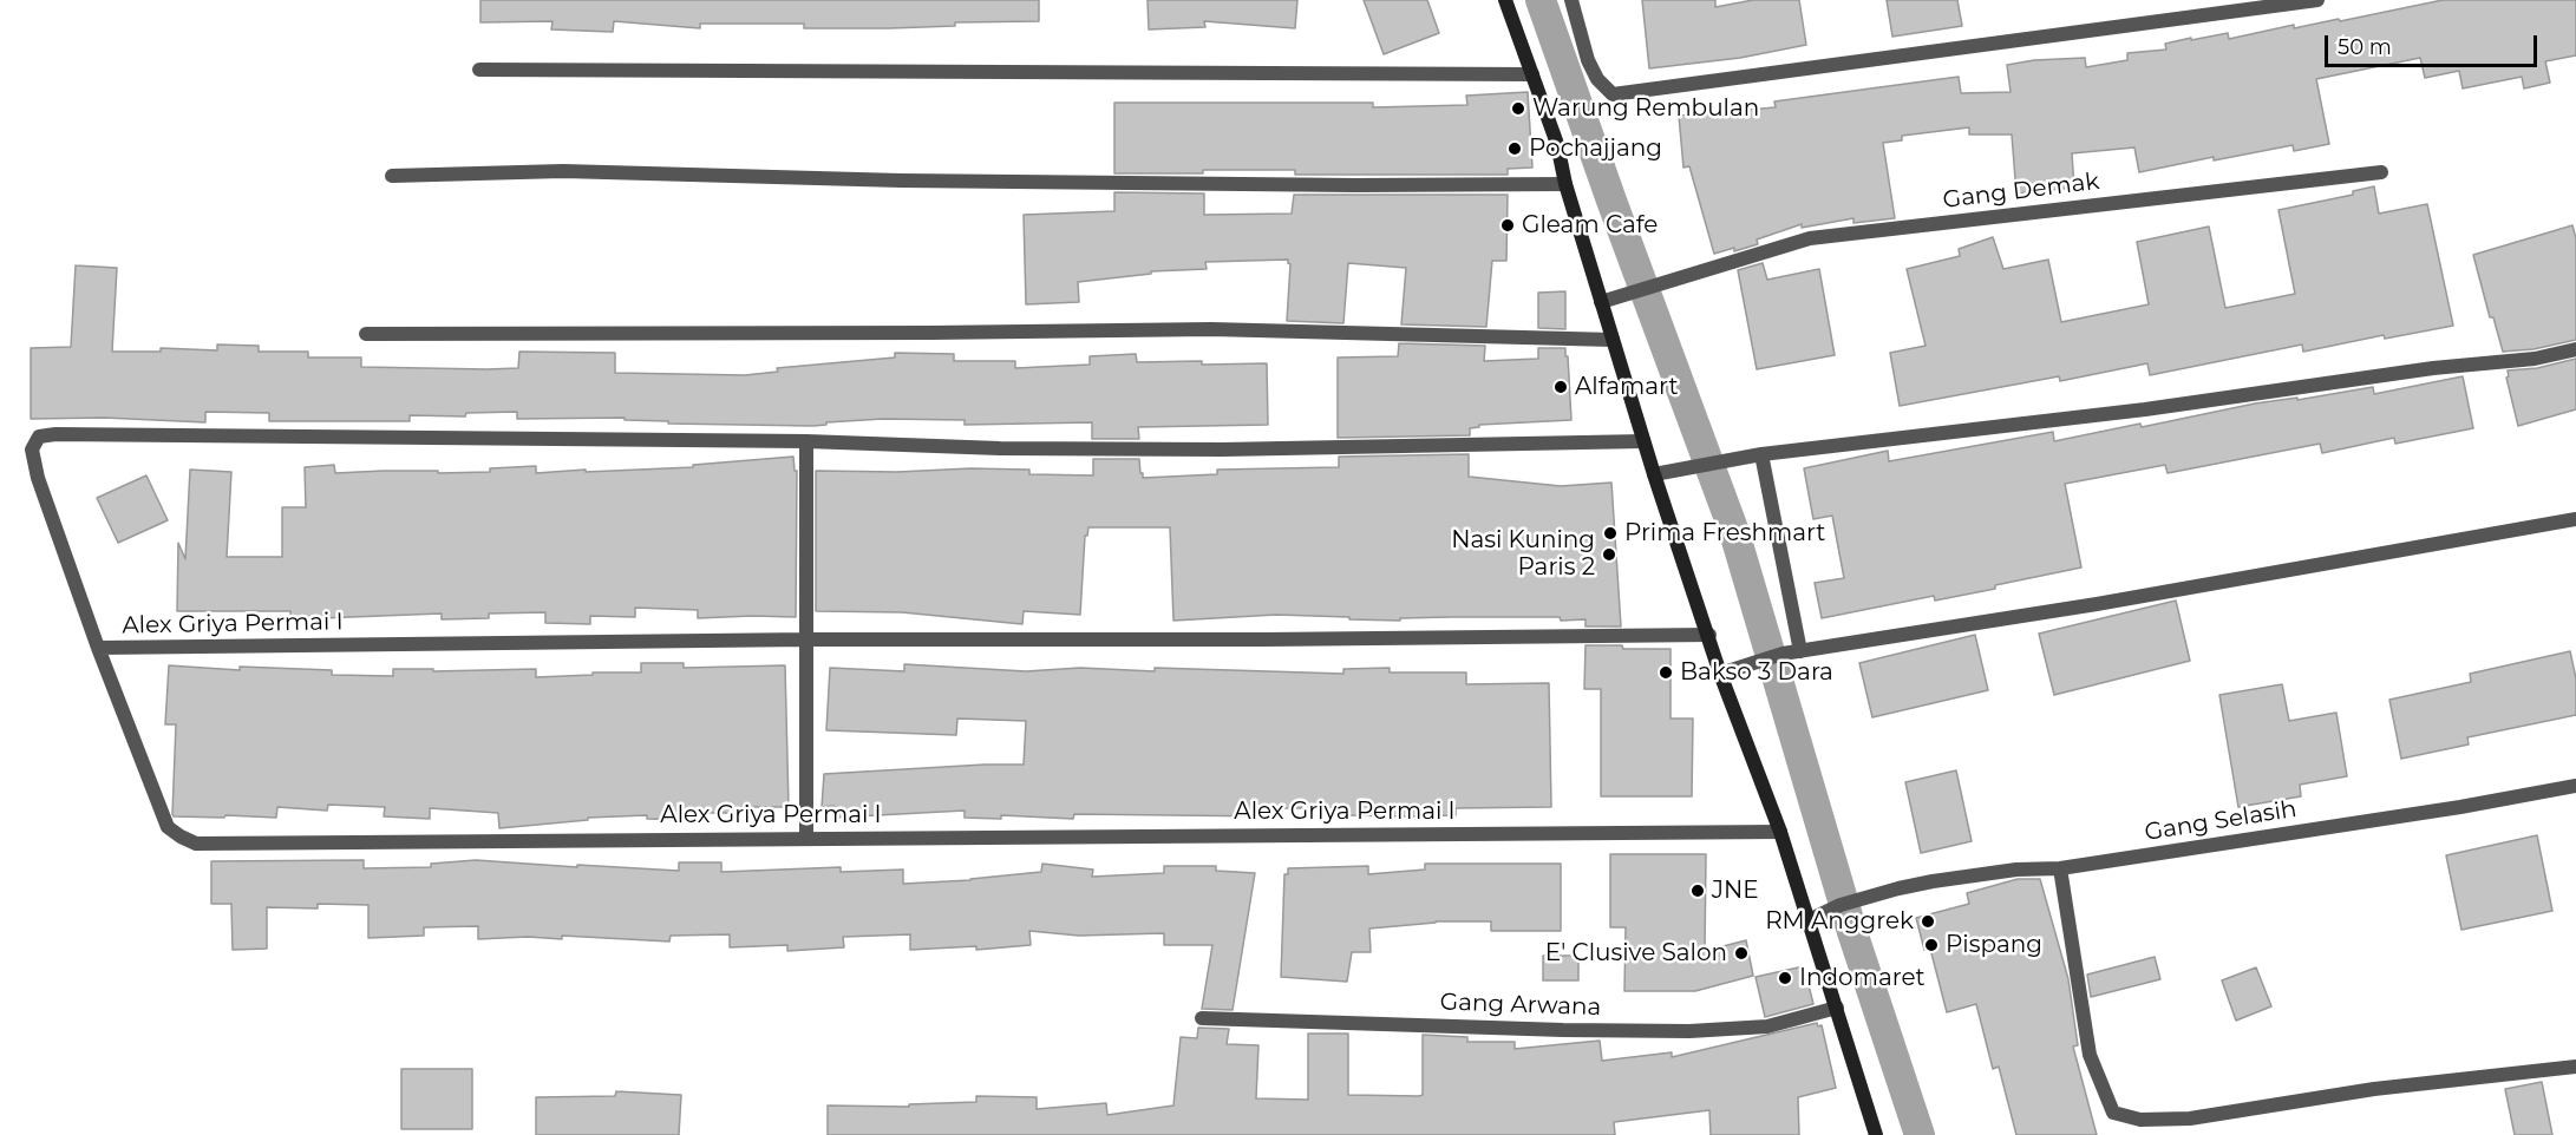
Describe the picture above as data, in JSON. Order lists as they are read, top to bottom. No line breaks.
{"streets":{"street":["Gang Demak","Alex Griya Permai I","Gang Selasih","Gang Arwana"]},"places":["Warung Rembulan","Pochajjang","Gleam Cafe","Alfamart","Prima Freshmart","Nasi Kuning Paris 2","Bakso 3 Dara","JNE","RM Anggrek","Pispang","E' Clusive Salon","Indomaret"],"scale_bar":"50 m"}
